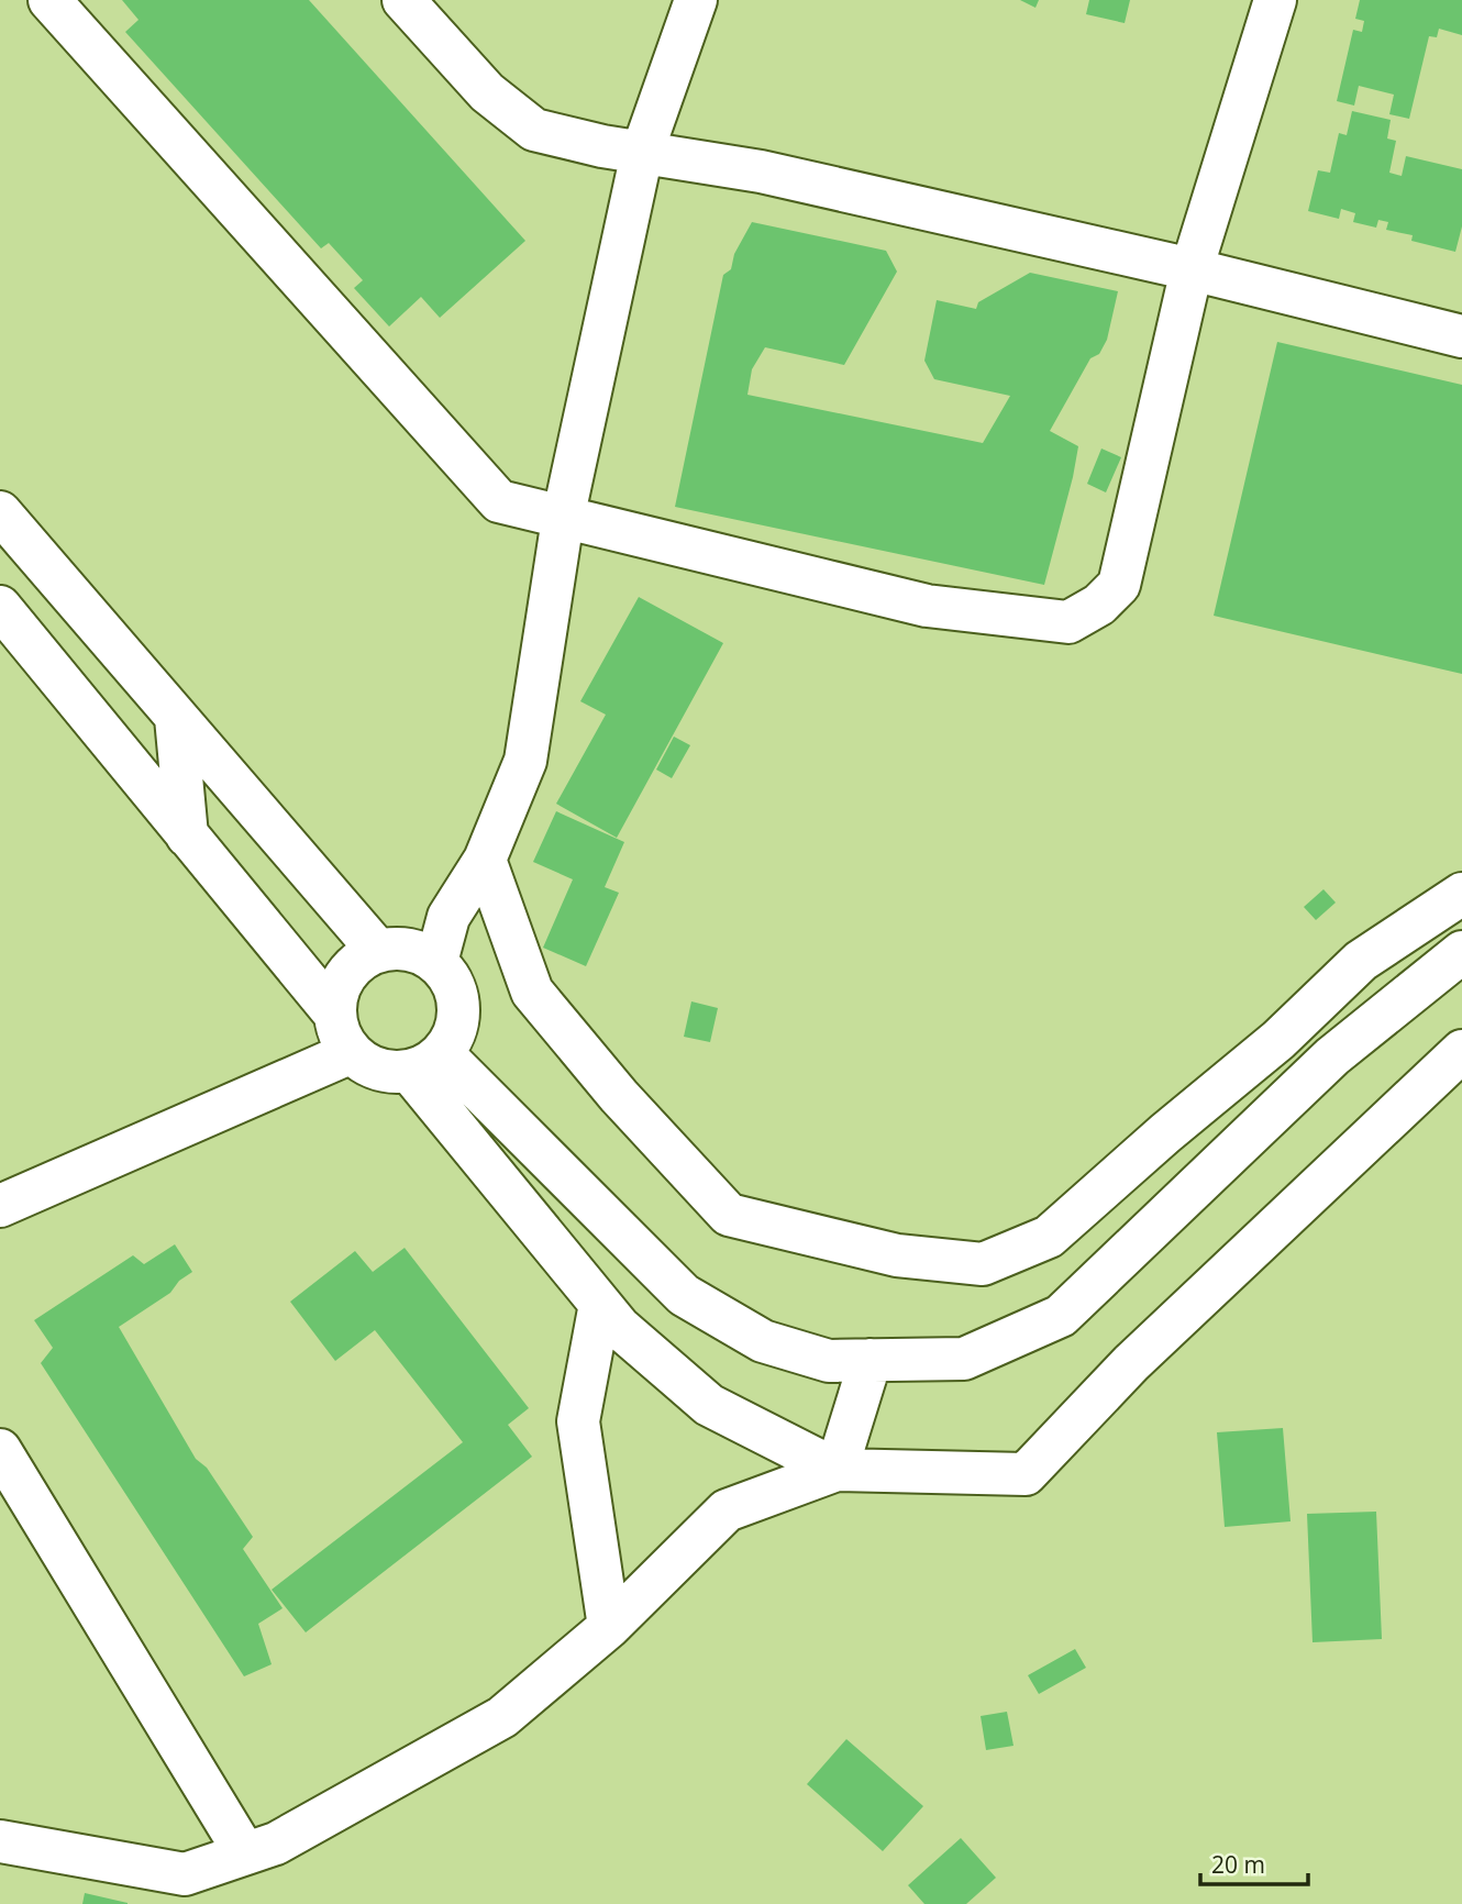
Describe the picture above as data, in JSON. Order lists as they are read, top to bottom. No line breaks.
{"scale_bar":"20 m"}
